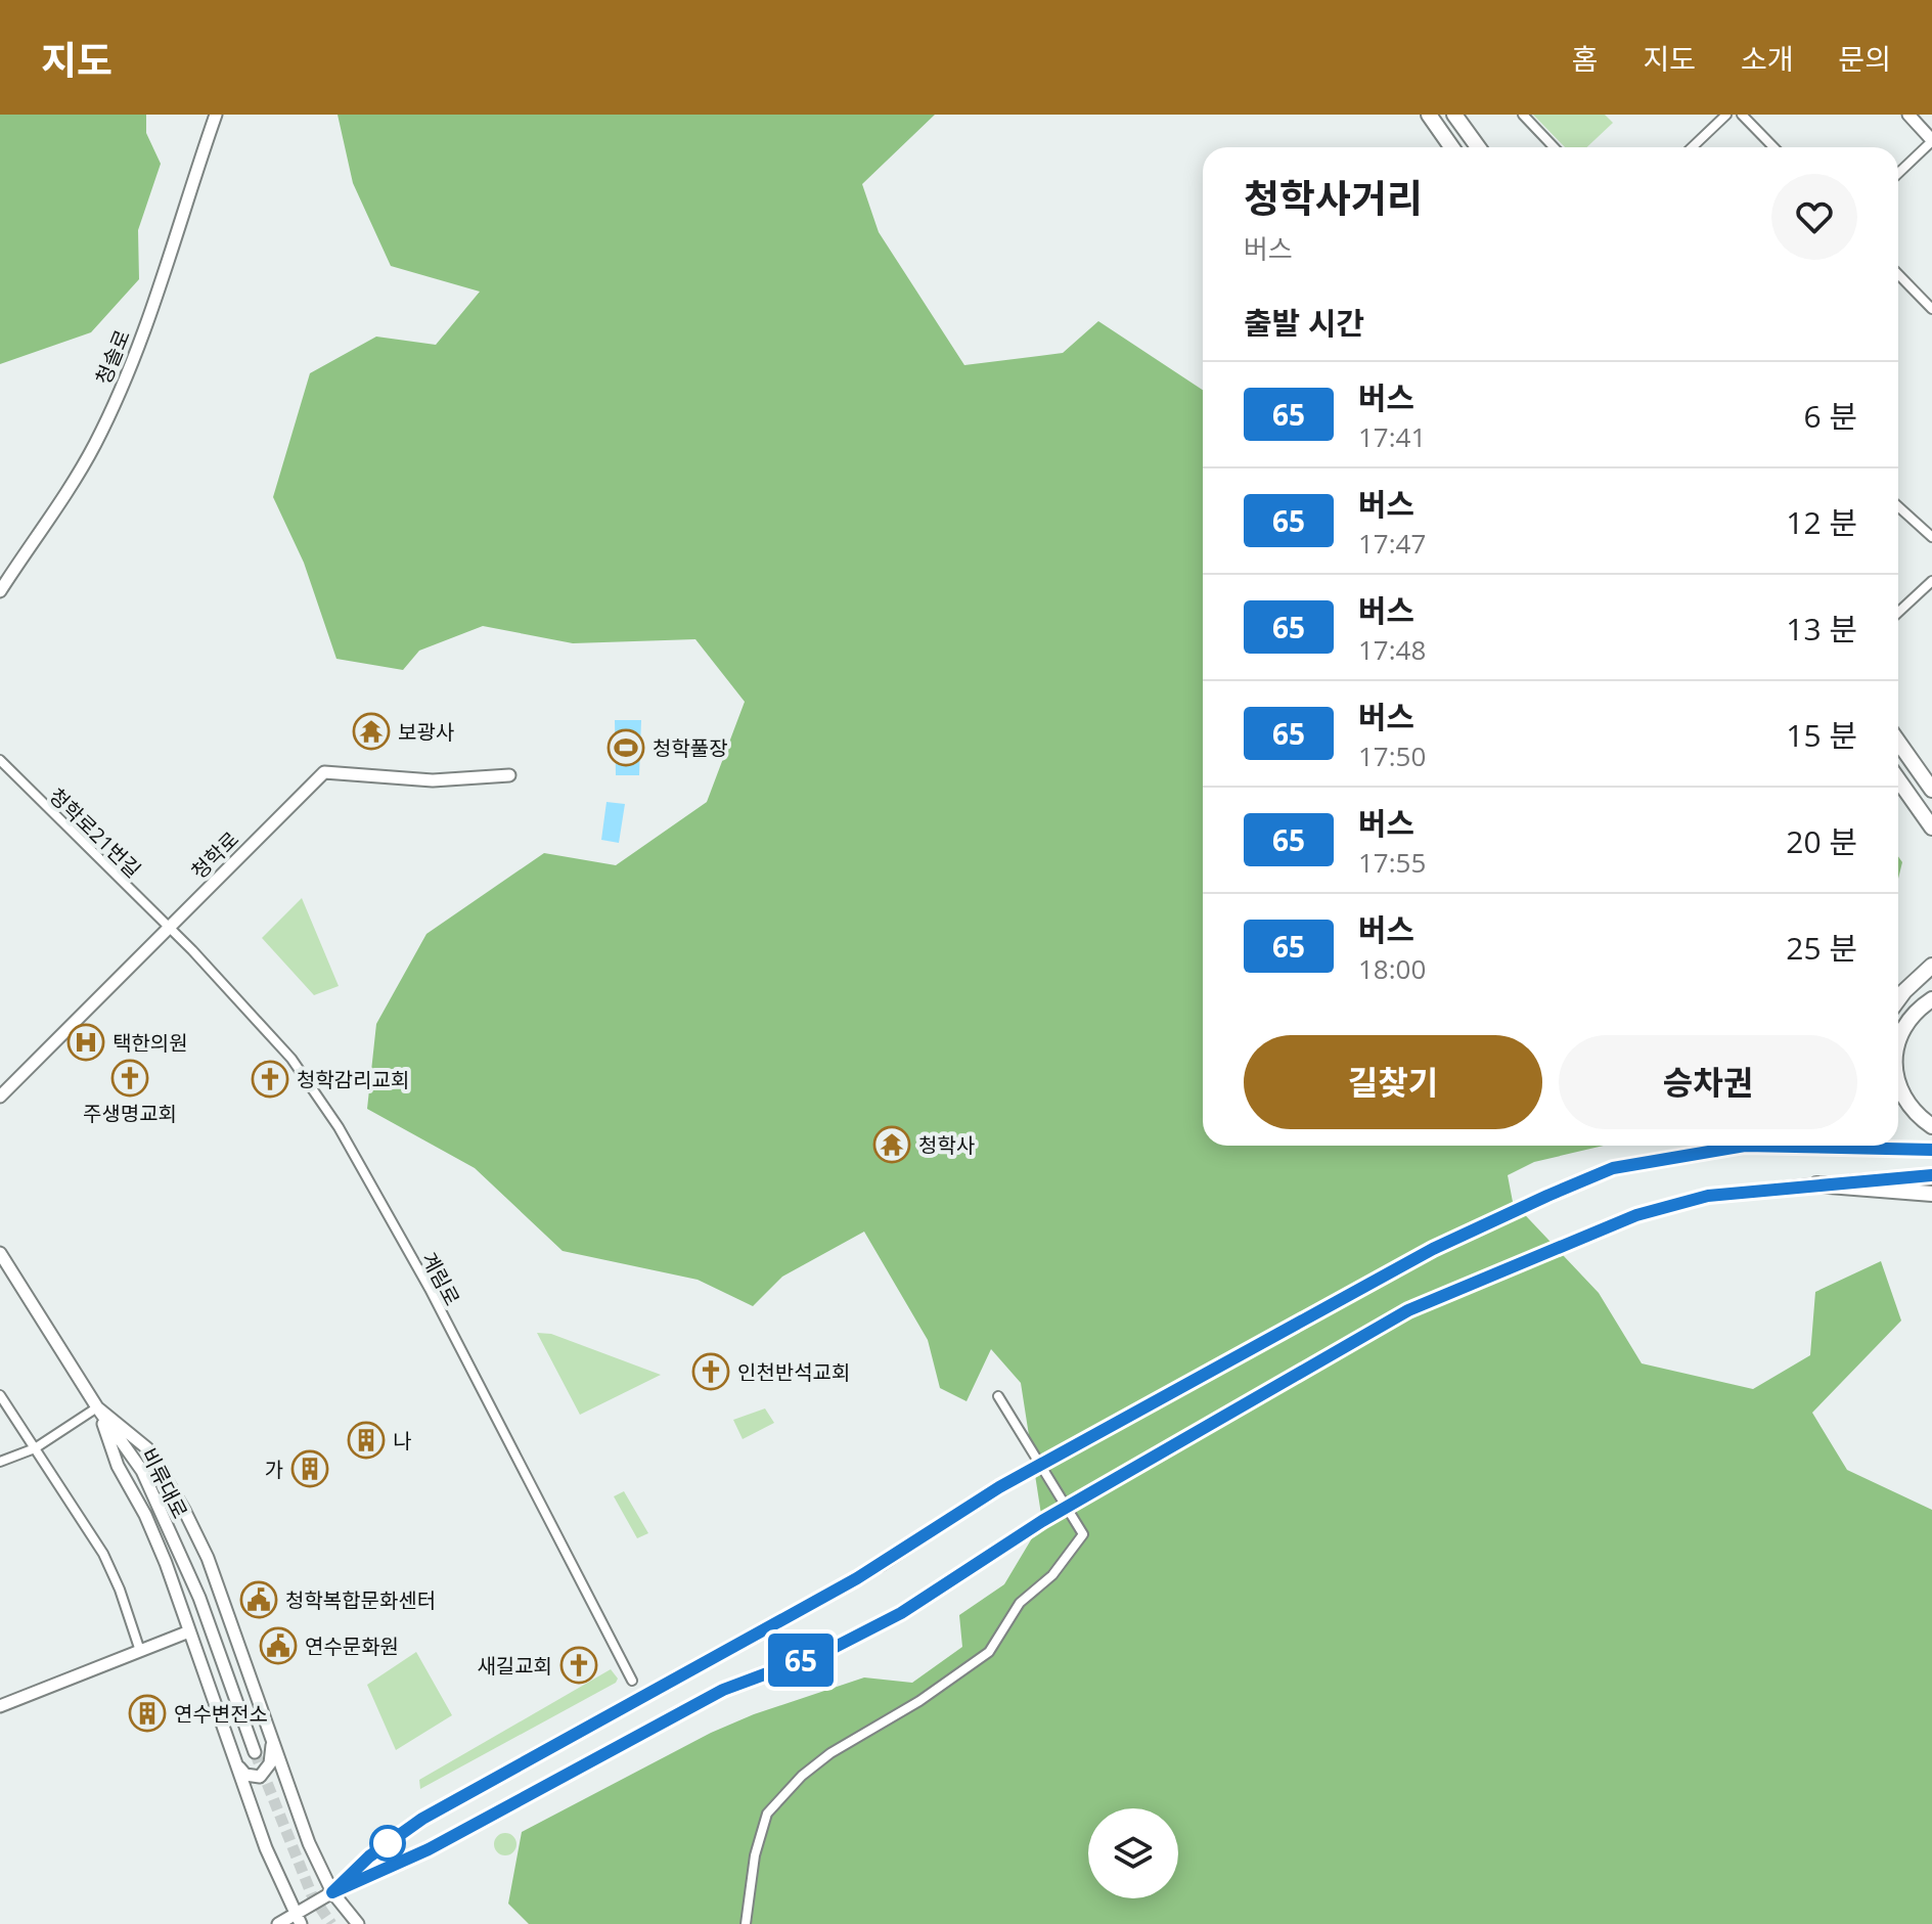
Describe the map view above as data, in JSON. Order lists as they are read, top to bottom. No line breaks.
{"streets":{"main road":["청솔로","청학로","비류대로"],"street":["청학로21번길","계림로"]},"crossings":[["청학로21번길","청학로"],["청학로21번길","계림로"],["청학로","계림로"]],"places":{"temple":["보광사","청학사"],"sports":["청학풀장"],"hospital":["택한의원"],"church":["주생명교회","청학감리교회","인천반석교회","새길교회"],"building":["나","가","연수변전소"],"public building":["청학복합문화센터","연수문화원"]},"lines":["bus line 65"],"page":{"header":"지도","nav":["홈","지도","소개","문의"],"on_map":"65","heading":[["청학사거리","버스"],"출발 시간"],"list":[{"mark":"65","name":"버스","note":"17:41","value":"6 분"},{"mark":"65","name":"버스","note":"17:47","value":"12 분"},{"mark":"65","name":"버스","note":"17:48","value":"13 분"},{"mark":"65","name":"버스","note":"17:50","value":"15 분"},{"mark":"65","name":"버스","note":"17:55","value":"20 분"},{"mark":"65","name":"버스","note":"18:00","value":"25 분"}],"buttons":["길찾기","승차권"]}}
